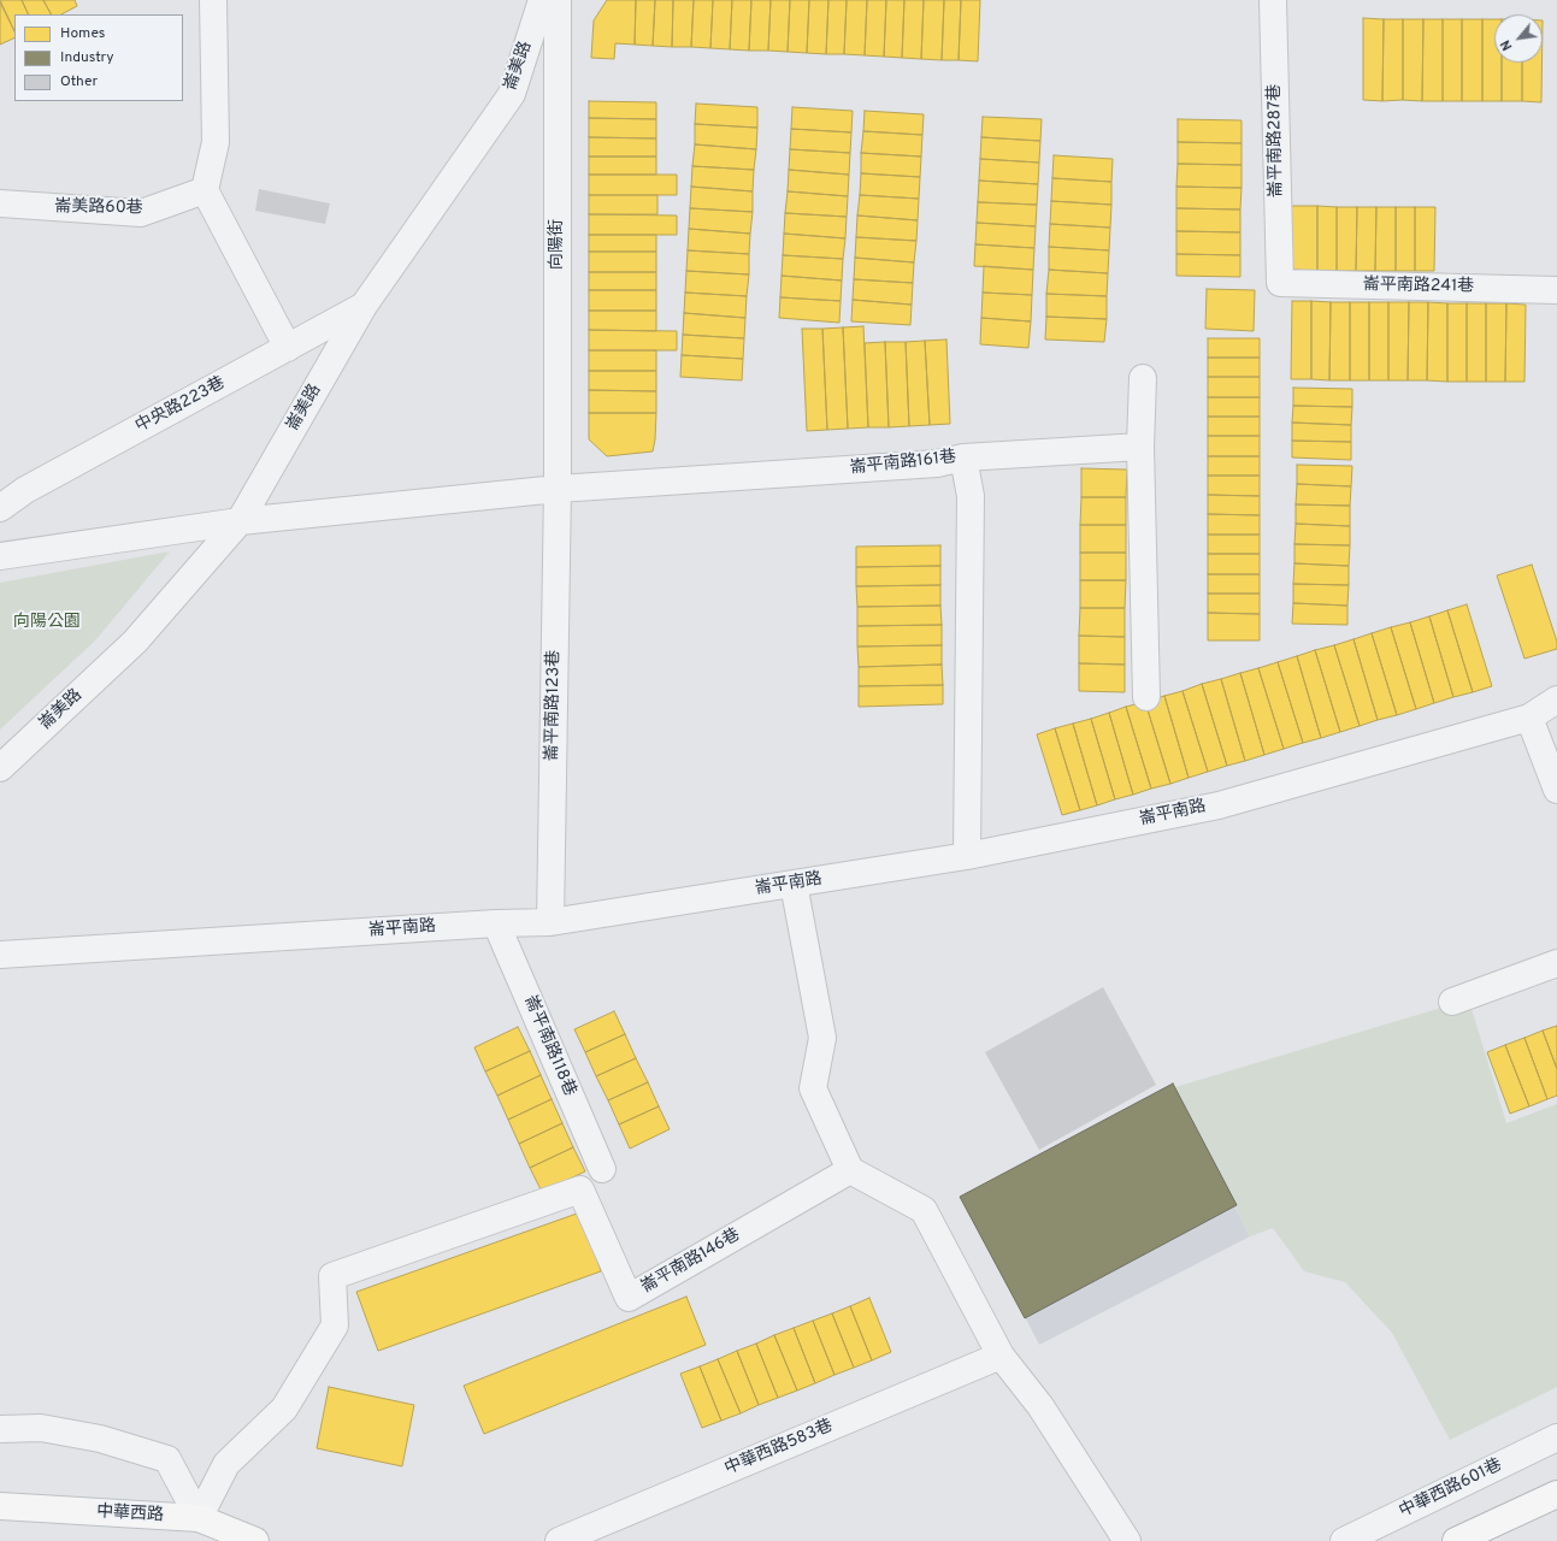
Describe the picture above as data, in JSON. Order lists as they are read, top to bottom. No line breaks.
{"streets":{"main road":["中華西路"],"street":["崙美路","崙平南路287巷","崙美路60巷","向陽街","崙平南路241巷","中央路223巷","崙平南路161巷","崙平南路123巷","崙平南路","崙平南路118巷","崙平南路146巷","中華西路583巷","中華西路601巷"]},"crossings":[["崙美路","中央路223巷"],["崙美路","崙平南路161巷"],["崙平南路287巷","崙平南路241巷"],["向陽街","崙平南路161巷"],["向陽街","崙平南路123巷"],["崙平南路161巷","崙平南路123巷"],["崙平南路161巷","崙平南路"],["崙平南路123巷","崙平南路"],["崙平南路","崙平南路118巷"],["崙平南路146巷","中華西路"]],"parks":["向陽公園"],"legend":["Homes","Industry","Other"],"north":"bottom left"}
